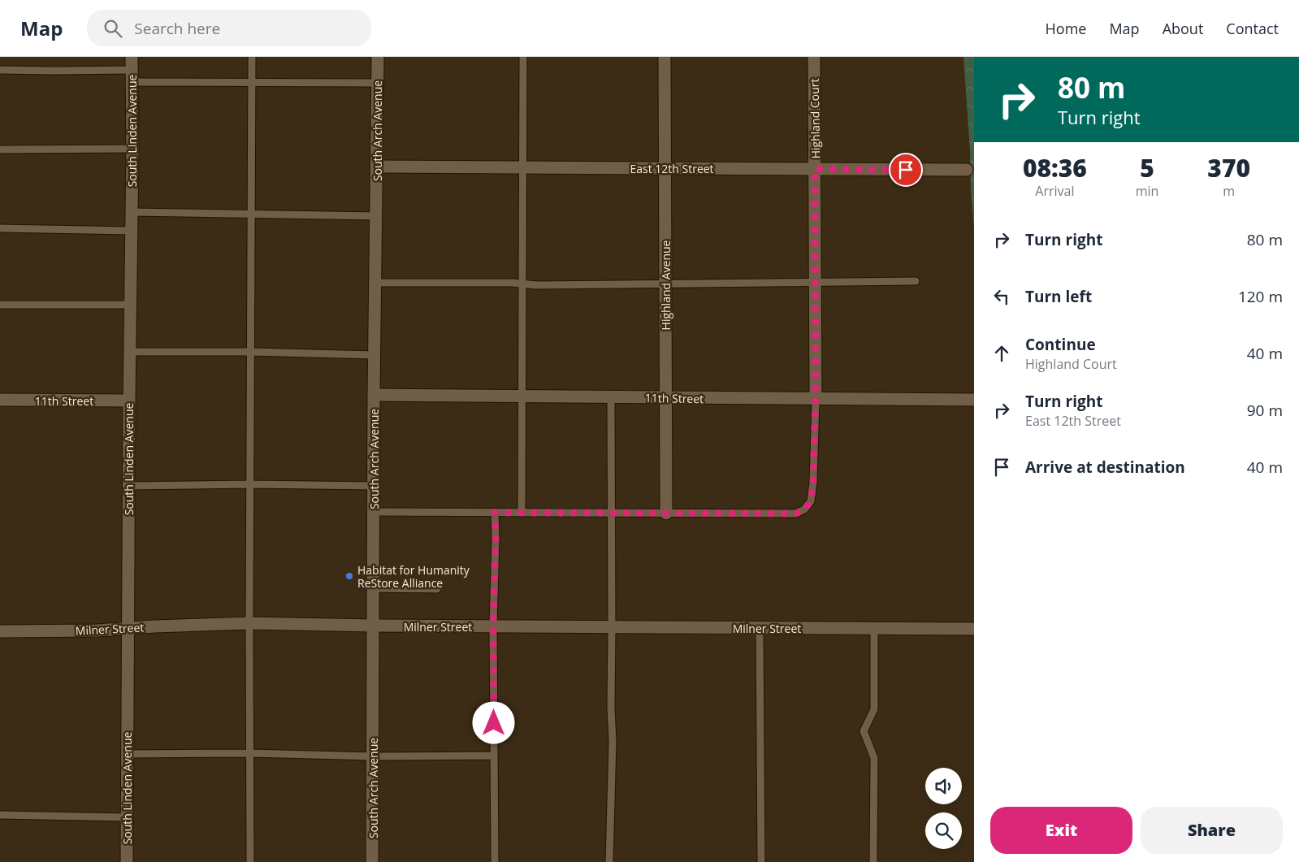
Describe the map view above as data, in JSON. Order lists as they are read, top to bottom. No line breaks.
{"streets":{"street":["Highland Court","South Linden Avenue","South Arch Avenue","East 12th Street","Highland Avenue","11th Street","Milner Street"]},"crossings":[["Highland Court","East 12th Street"],["Highland Court","11th Street"],["South Linden Avenue","11th Street"],["South Linden Avenue","Milner Street"],["South Arch Avenue","East 12th Street"],["South Arch Avenue","11th Street"],["South Arch Avenue","Milner Street"],["East 12th Street","Highland Avenue"],["Highland Avenue","11th Street"]],"places":["Habitat for Humanity ReStore Alliance"],"page":{"header":"Map","search":"Search here","nav":["Home","Map","About","Contact"],"turn":["80 m","Turn right"],"eta":["08:36","Arrival","5","min","370","m"],"list":[{"name":"Turn right","value":"80 m"},{"name":"Turn left","value":"120 m"},{"name":"Continue","note":"Highland Court","value":"40 m"},{"name":"Turn right","note":"East 12th Street","value":"90 m"},{"name":"Arrive at destination","value":"40 m"}],"buttons":["Exit","Share"]}}
